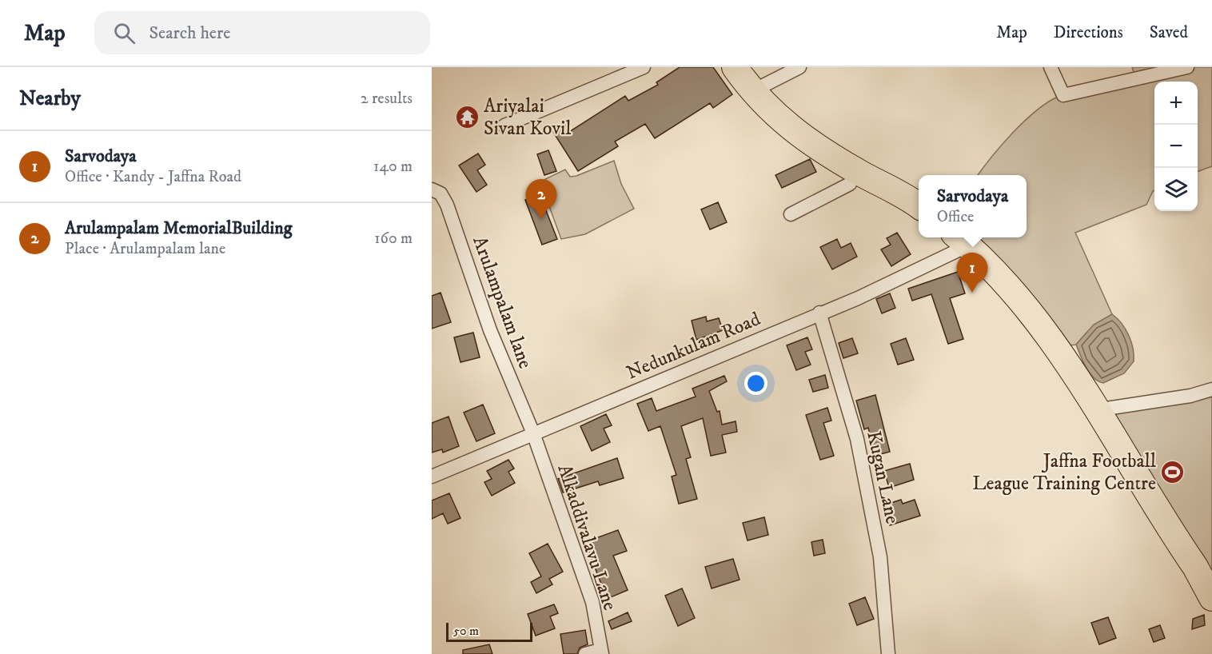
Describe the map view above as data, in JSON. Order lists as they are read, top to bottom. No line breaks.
{"streets":{"street":["Arulampalam lane","Nedunkulam Road","Kugan Lane","Alkaddivalavu Lane"]},"crossings":[["Arulampalam lane","Nedunkulam Road"],["Arulampalam lane","Alkaddivalavu Lane"],["Nedunkulam Road","Kugan Lane"],["Nedunkulam Road","Alkaddivalavu Lane"]],"places":{"temple":["Ariyalai Sivan Kovil"],"sports":["Jaffna Football League Training Centre"]},"scale_bar":"50 m","page":{"header":"Map","search":"Search here","nav":["Map","Directions","Saved"],"heading":["Nearby","2 results"],"map_buttons":["+","−"],"list":[{"mark":"1","name":"Sarvodaya","note":"Office · Kandy - Jaffna Road","value":"140 m"},{"mark":"2","name":"Arulampalam MemorialBuilding","note":"Place · Arulampalam lane","value":"160 m"}],"popup":["Sarvodaya","Office"],"pins":["2","1"],"scale":"50 m"}}
